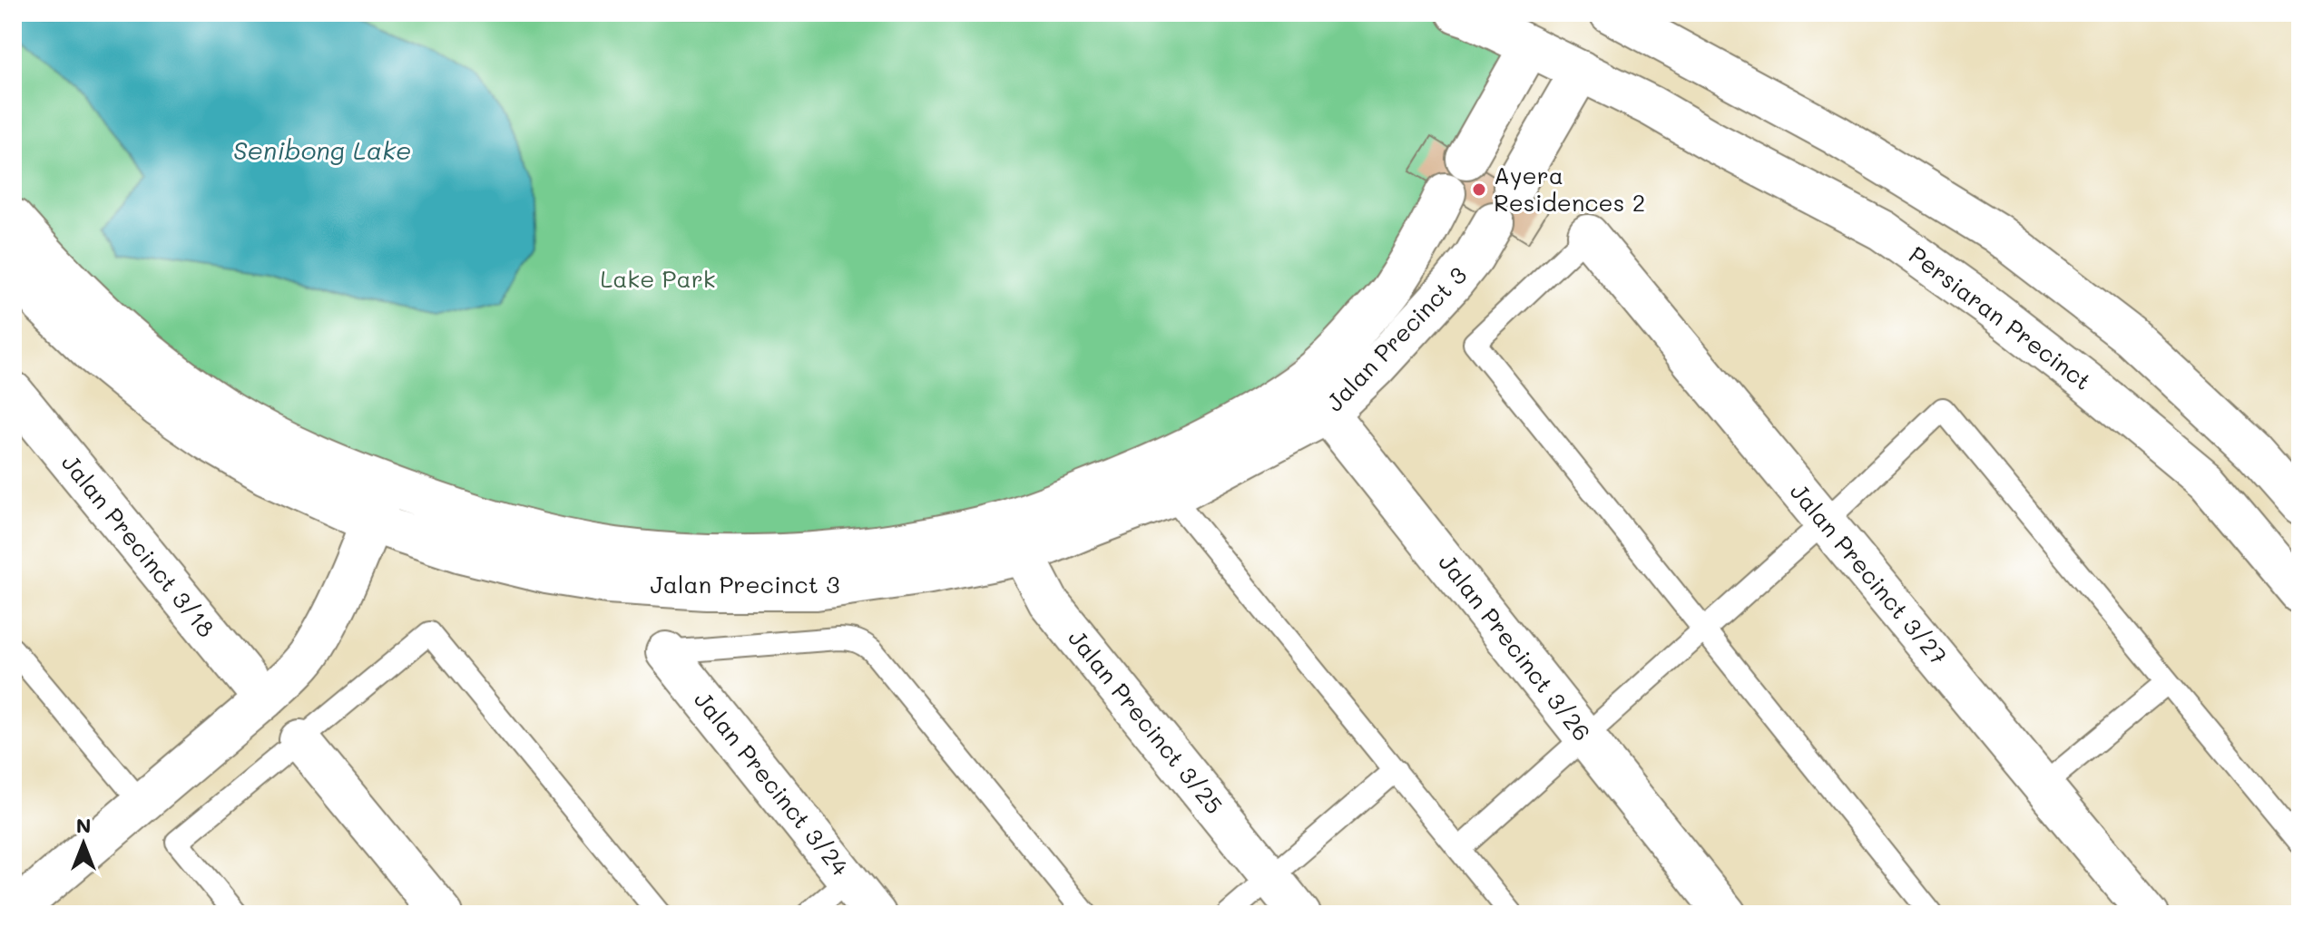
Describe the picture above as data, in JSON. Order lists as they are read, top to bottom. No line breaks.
{"streets":{"street":["Persiaran Precinct","Jalan Precinct 3","Jalan Precinct 3/18","Jalan Precinct 3/27","Jalan Precinct 3/26","Jalan Precinct 3/25","Jalan Precinct 3/24"]},"crossings":[["Jalan Precinct 3","Jalan Precinct 3/26"],["Jalan Precinct 3","Jalan Precinct 3/25"]],"water":["Senibong Lake"],"parks":["Lake Park"],"places":["Ayera Residences 2"],"north":"top"}
